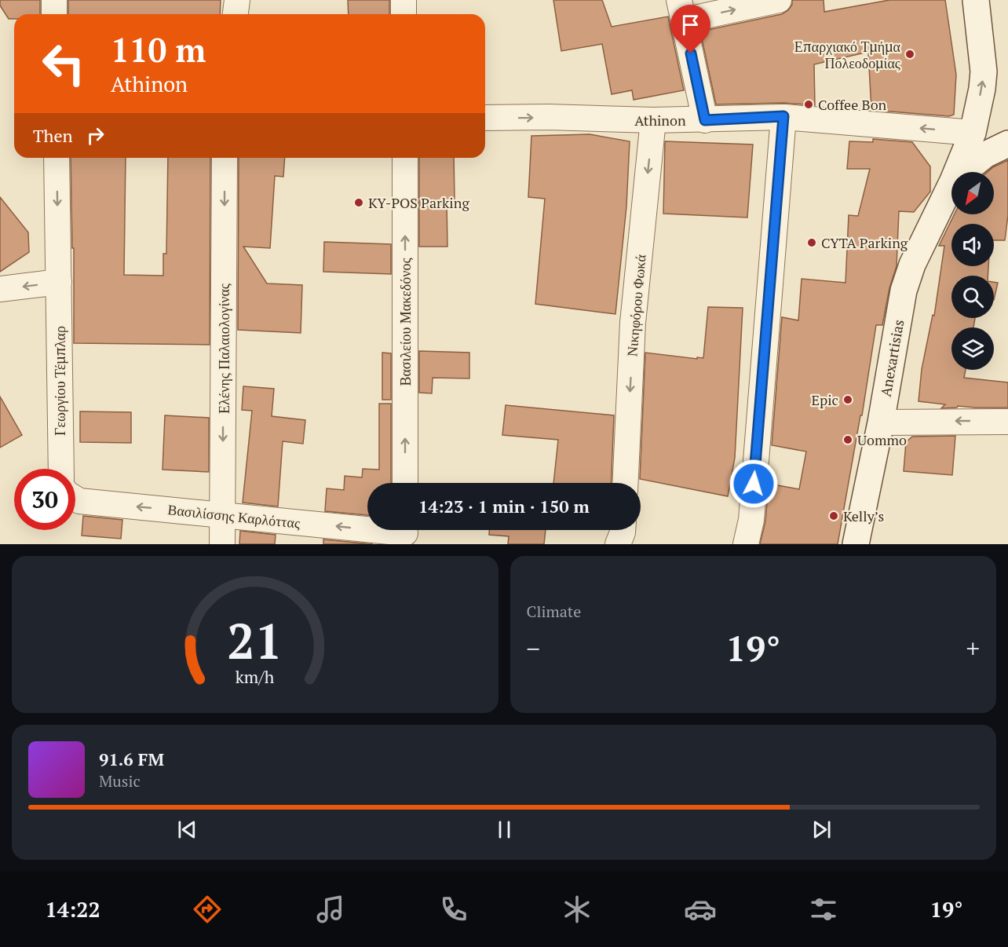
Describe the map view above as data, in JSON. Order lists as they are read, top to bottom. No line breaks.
{"streets":{"street":["Athinon","Νικηφόρου Φωκά","Βασιλείου Μακεδόνος","Ελένης Παλαιολογίνας","Anexartisias","Γεωργίου Τέμπλαρ","Βασιλίσσης Καρλόττας"]},"crossings":[["Athinon","Νικηφόρου Φωκά"],["Athinon","Anexartisias"],["Ελένης Παλαιολογίνας","Βασιλίσσης Καρλόττας"]],"one_way":["Βασιλείου Μακεδόνος","Ελένης Παλαιολογίνας","Γεωργίου Τέμπλαρ","Βασιλίσσης Καρλόττας"],"places":["Επαρχιακό Τμήμα Πολεοδομίας","Coffee Bon","KY-POS Parking","CYTA Parking","Epic","Uommo","Kelly’s"],"north":"bottom left","page":{"turn":["110 m","Athinon"],"then":"Then","limit":"30","trip":"14:23 · 1 min · 150 m","tile":"Climate","heat":["−","19°","+"],"song":["91.6 FM","Music"],"tabs":["14:22","19°"],"gauge":["21","km/h"]}}
